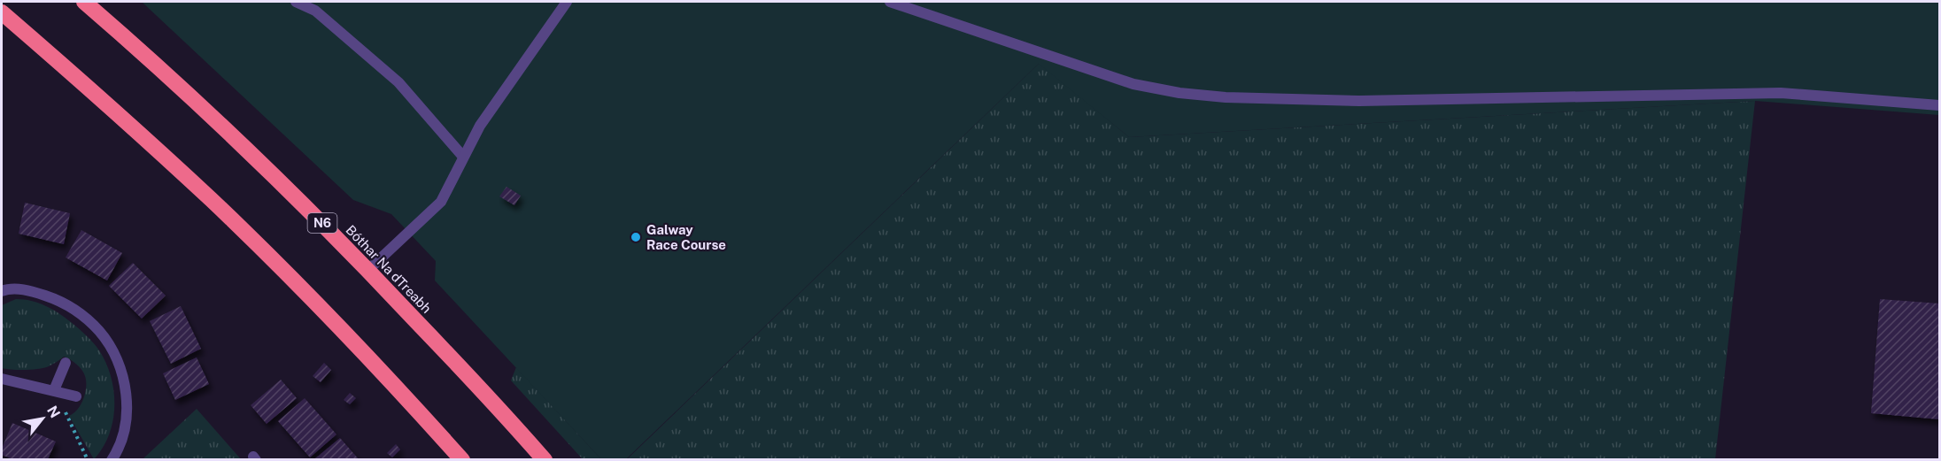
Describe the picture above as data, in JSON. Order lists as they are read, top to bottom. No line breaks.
{"streets":{"highway":["N6","Bóthar Na dTreabh"]},"places":["Galway Race Course"],"north":"top right"}
